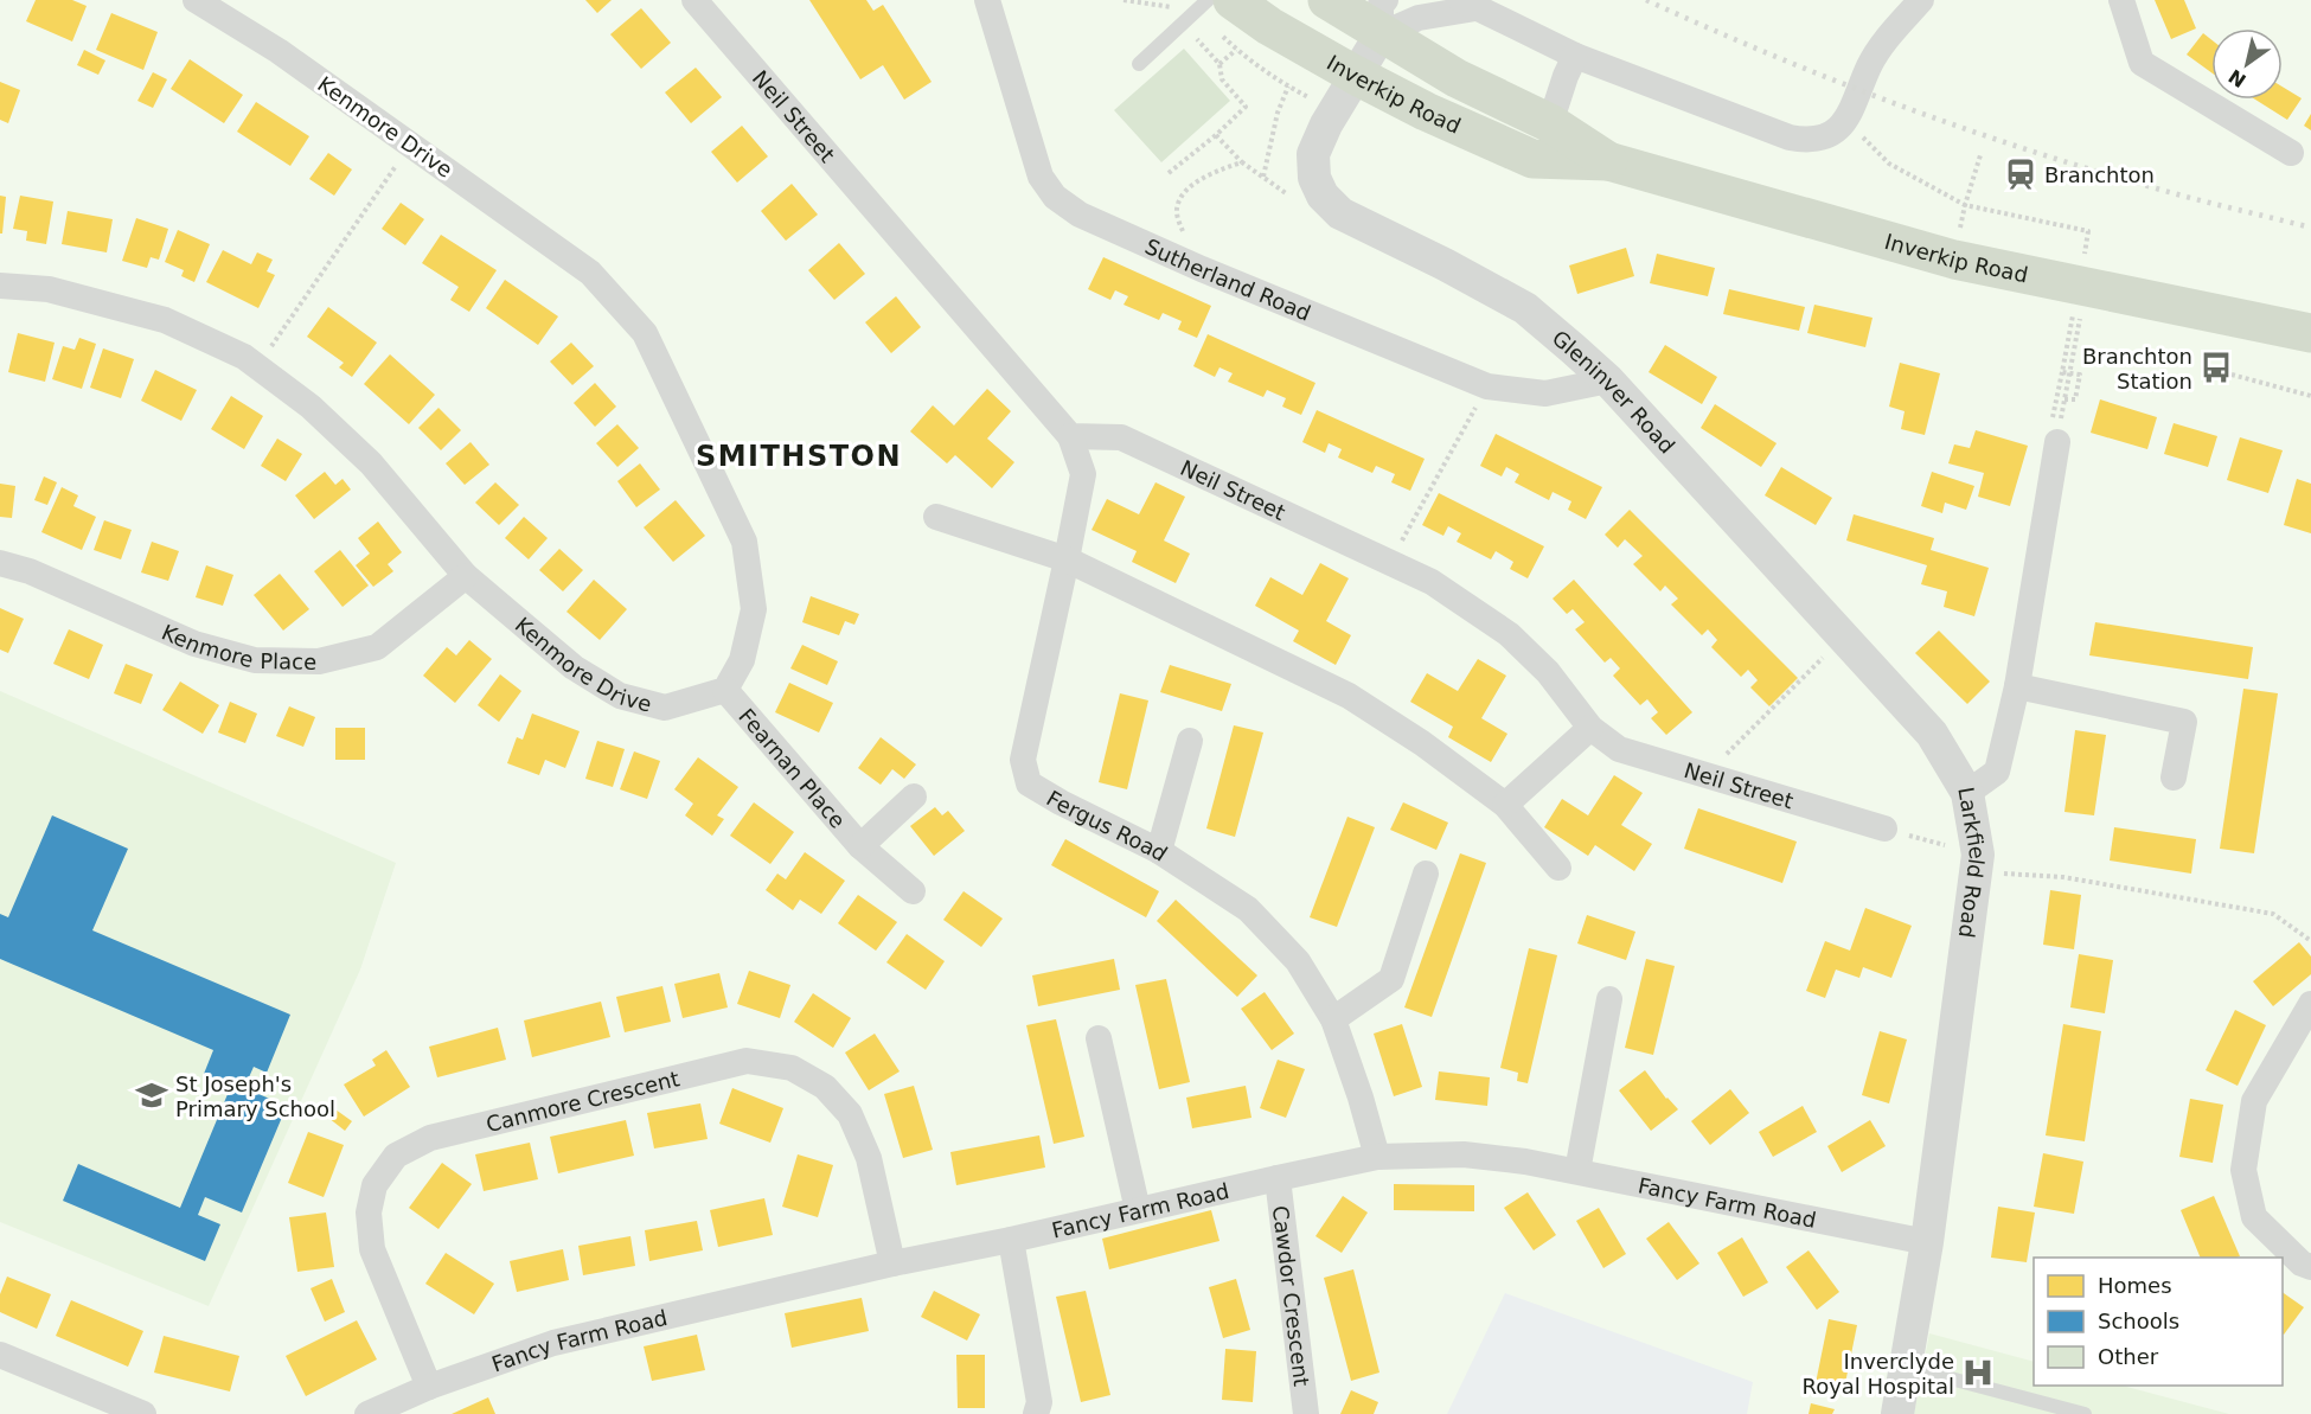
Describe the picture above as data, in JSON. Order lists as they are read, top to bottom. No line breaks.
{"streets":{"highway":["Inverkip Road"],"street":["Neil Street","Kenmore Drive","Sutherland Road","Gleninver Road","Kenmore Place","Fearnan Place","Fergus Road","Larkfield Road","Canmore Crescent","Fancy Farm Road","Cawdor Crescent"]},"crossings":[["Neil Street","Fergus Road"],["Kenmore Drive","Kenmore Place"],["Kenmore Drive","Fearnan Place"],["Sutherland Road","Gleninver Road"],["Gleninver Road","Larkfield Road"],["Fergus Road","Fancy Farm Road"],["Larkfield Road","Fancy Farm Road"],["Canmore Crescent","Fancy Farm Road"],["Fancy Farm Road","Cawdor Crescent"]],"districts":["SMITHSTON"],"places":{"station":["Branchton"],"bus stop":["Branchton Station"],"school or university":["St Joseph's Primary School"],"hospital":["Inverclyde Royal Hospital"]},"legend":["Homes","Schools","Other"],"north":"bottom left"}
